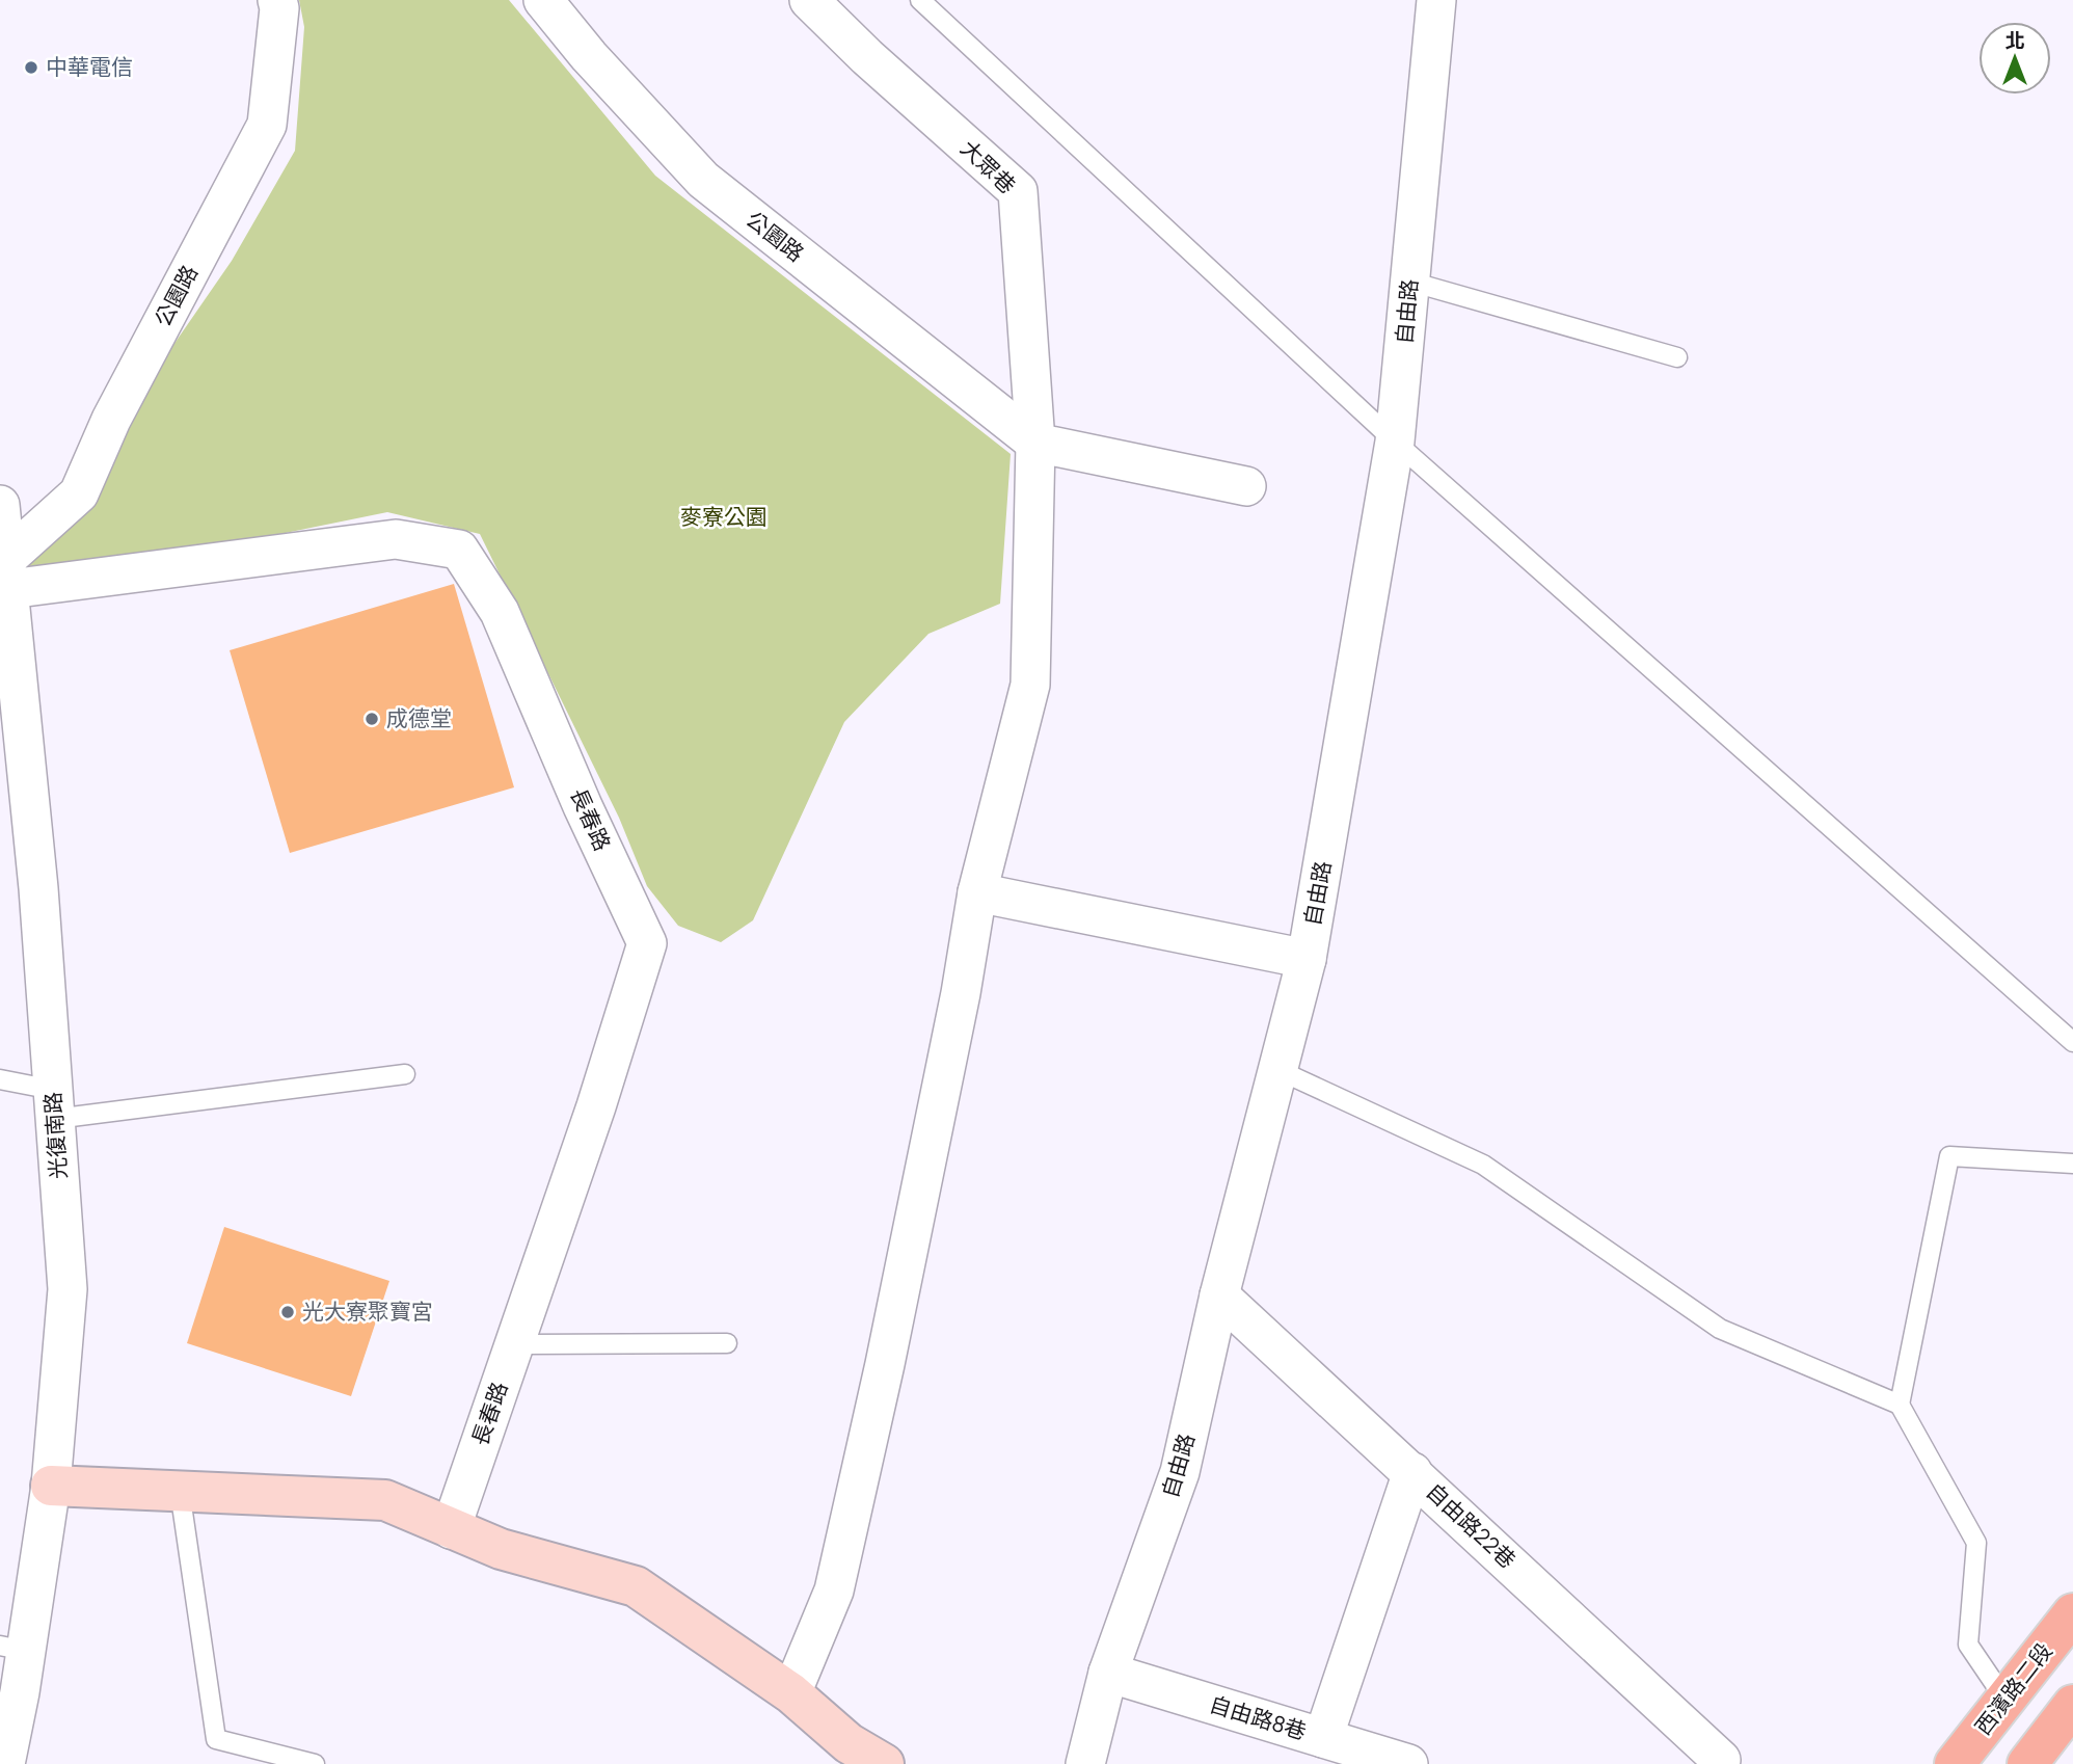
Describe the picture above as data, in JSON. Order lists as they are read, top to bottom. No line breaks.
{"streets":{"main road":["西濱路二段"],"street":["大眾巷","公園路","自由路","長春路","光復南路","自由路22巷","自由路8巷"]},"crossings":[["大眾巷","公園路"],["公園路","長春路"],["公園路","光復南路"],["自由路","自由路22巷"],["自由路","自由路8巷"],["長春路","光復南路"]],"parks":["麥寮公園"],"places":["中華電信","成德堂","光大寮聚寶宮"],"north":"top"}
